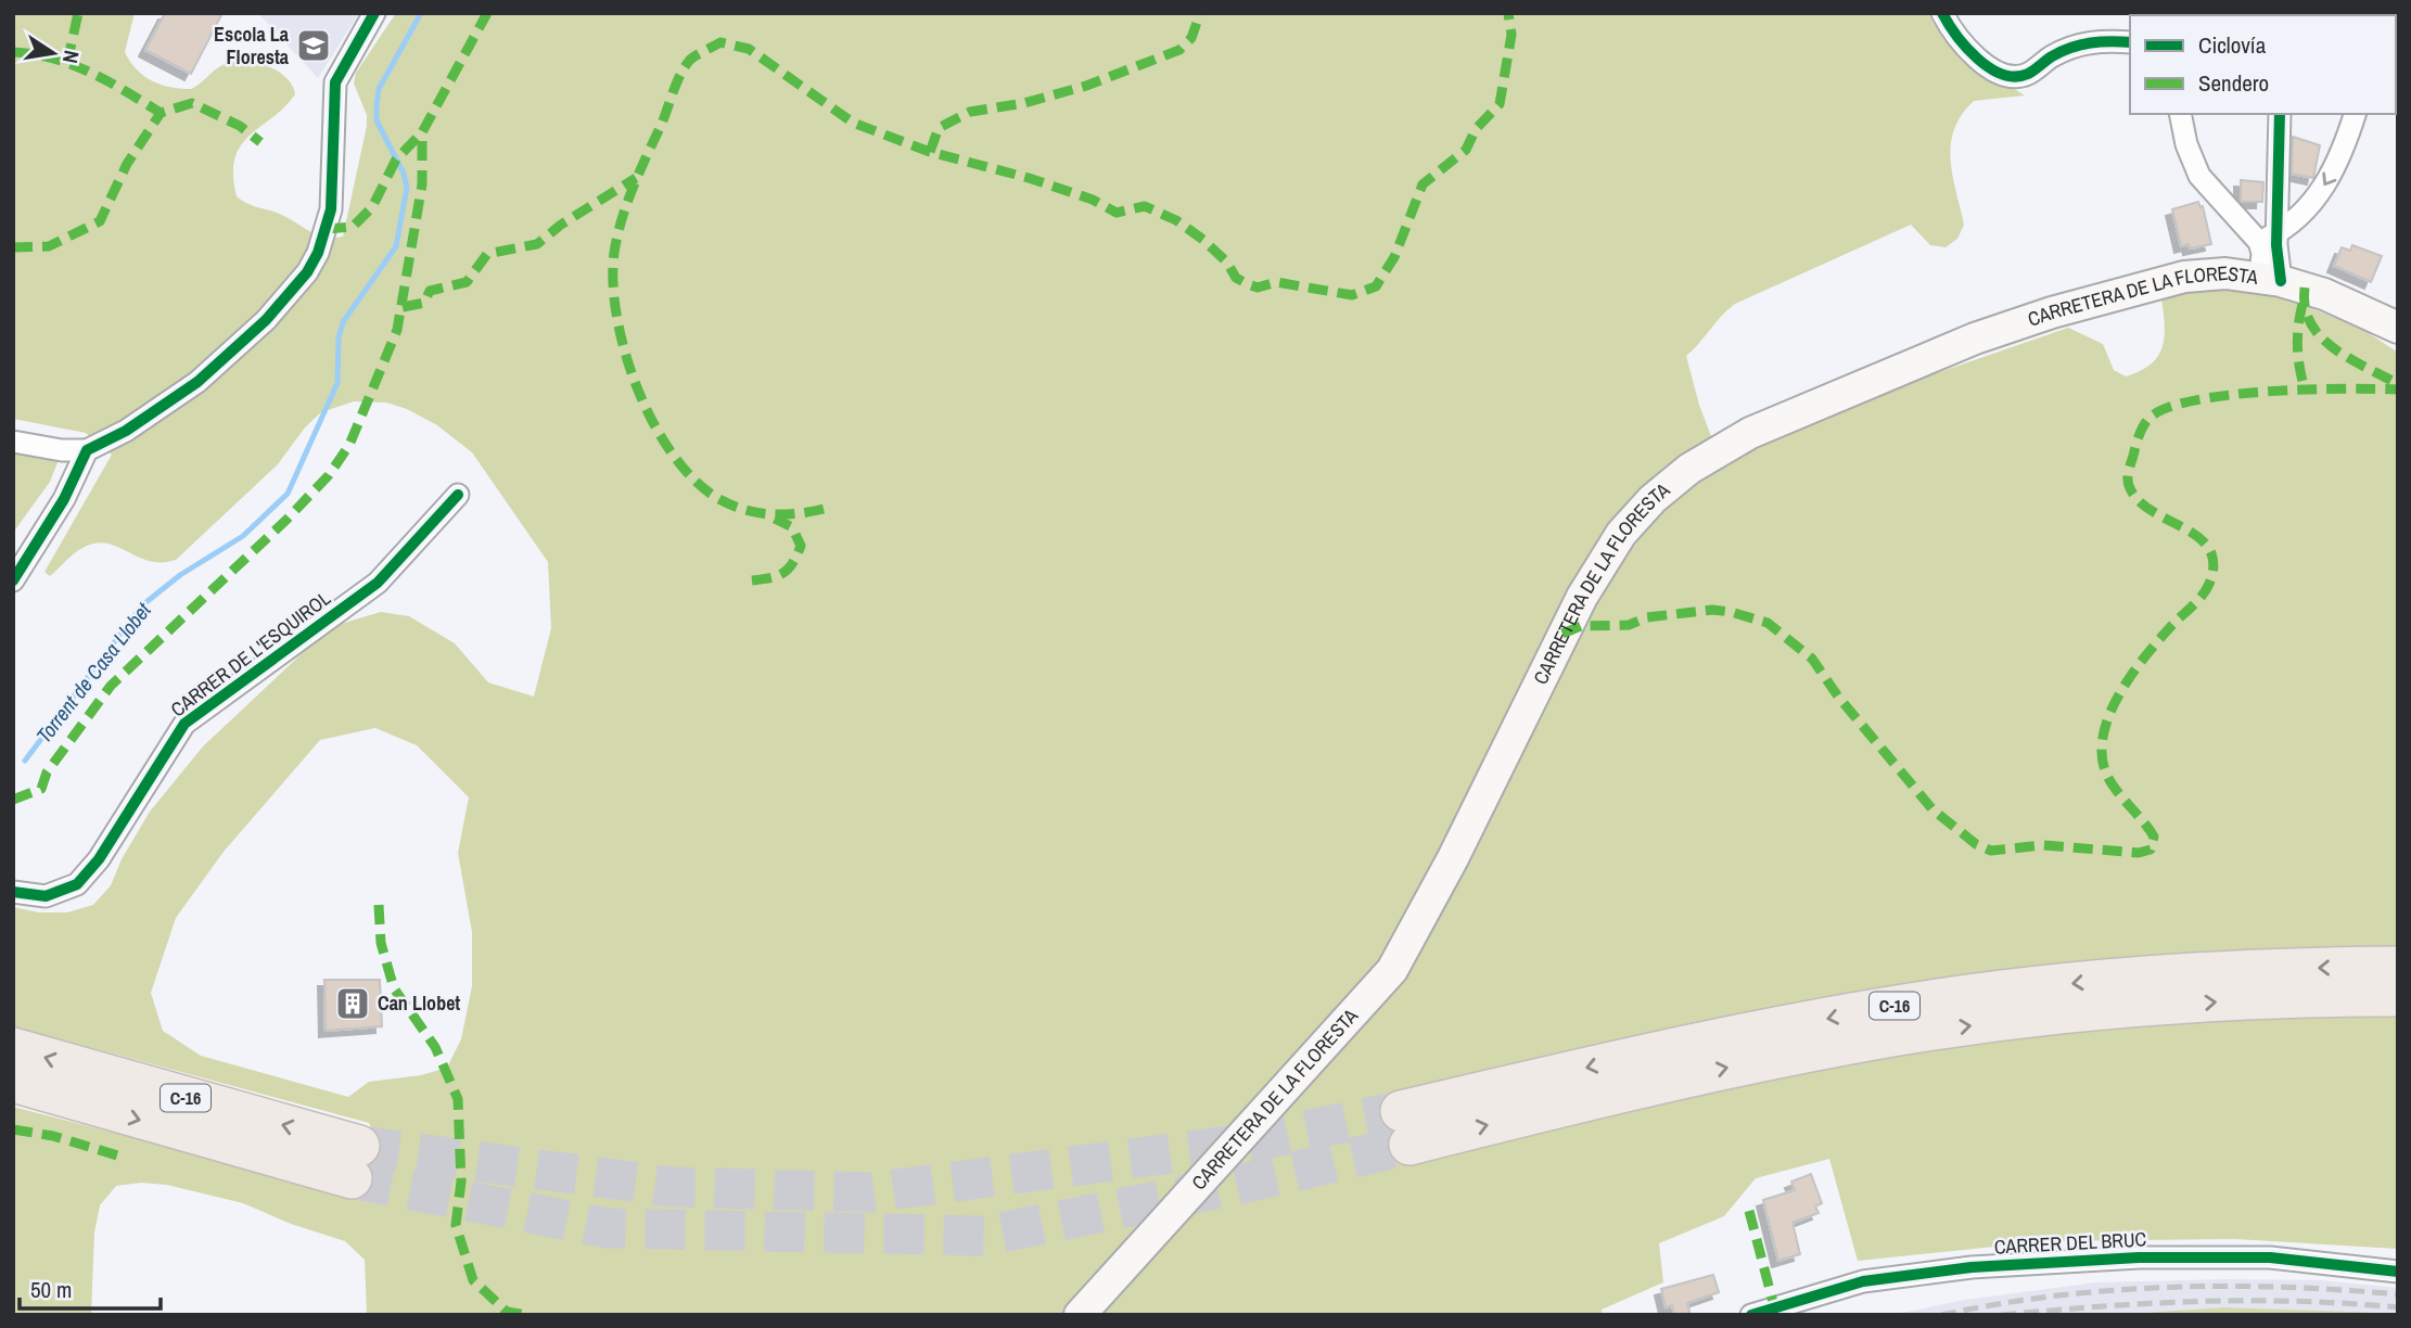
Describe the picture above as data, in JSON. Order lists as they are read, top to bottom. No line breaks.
{"streets":{"highway":["C-16"],"main road":["CARRETERA DE LA FLORESTA"],"street":["CARRER DE L'ESQUIROL","CARRER DEL BRUC"]},"water":["Torrent de Casa Llobet"],"places":{"school or university":["Escola La Floresta"],"building":["Can Llobet"]},"legend":["Ciclovía","Sendero"],"scale_bar":"50 m","north":"right"}
